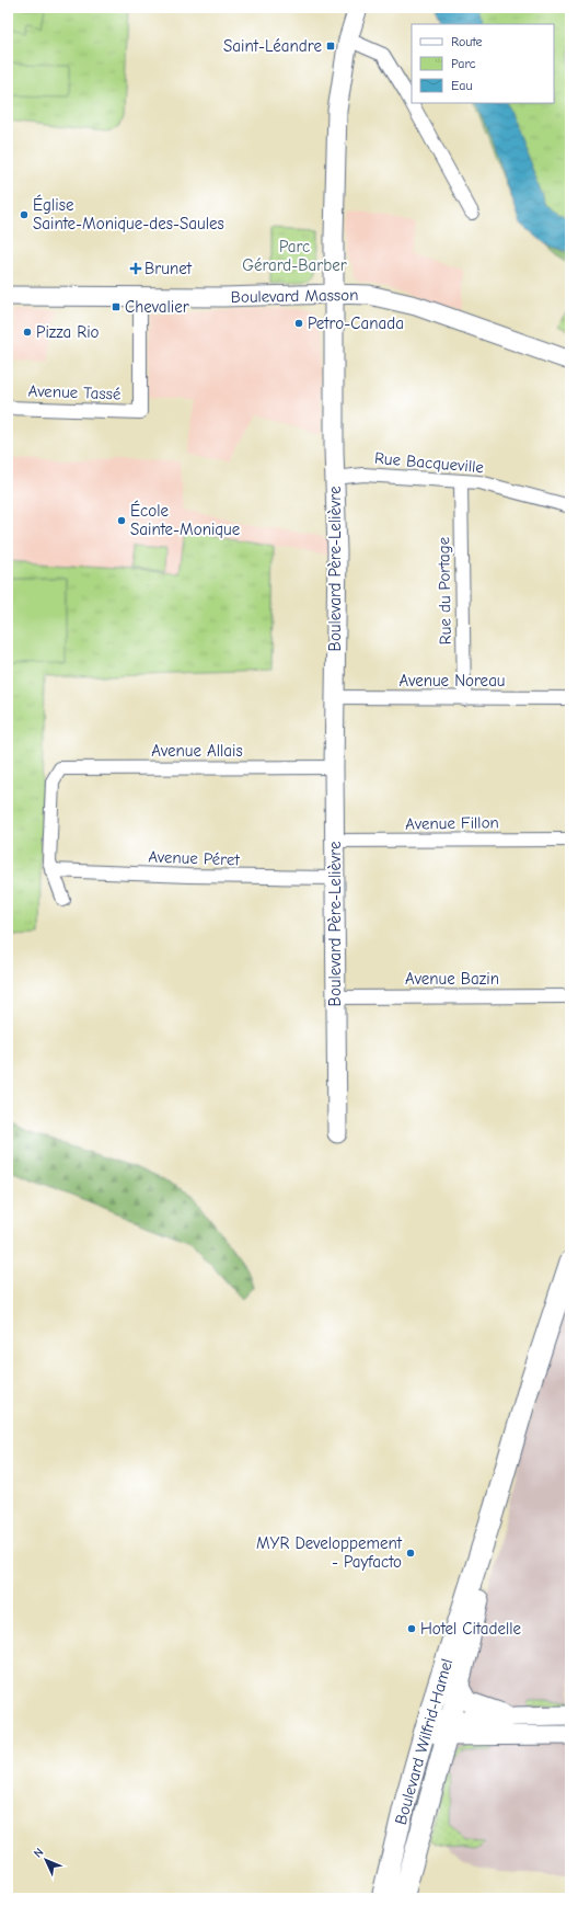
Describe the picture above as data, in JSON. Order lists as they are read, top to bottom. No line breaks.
{"streets":{"main road":["Boulevard Masson","Boulevard Père-Lelièvre","Boulevard Wilfrid-Hamel"],"street":["Avenue Tassé","Rue Bacqueville","Rue du Portage","Avenue Noreau","Avenue Allais","Avenue Fillon","Avenue Péret","Avenue Bazin"]},"crossings":[["Boulevard Masson","Avenue Tassé"],["Boulevard Masson","Boulevard Père-Lelièvre"],["Rue Bacqueville","Boulevard Père-Lelièvre"],["Rue Bacqueville","Rue du Portage"],["Boulevard Père-Lelièvre","Avenue Noreau"],["Boulevard Père-Lelièvre","Avenue Allais"],["Boulevard Père-Lelièvre","Avenue Fillon"],["Boulevard Père-Lelièvre","Avenue Péret"],["Boulevard Père-Lelièvre","Avenue Bazin"],["Rue du Portage","Avenue Noreau"],["Avenue Allais","Avenue Péret"]],"parks":["Parc Gérard-Barber"],"places":{"transit":["Saint-Léandre","Chevalier"],"other":["Église Sainte-Monique-des-Saules","Petro-Canada","Pizza Rio","École Sainte-Monique","MYR Developpement - Payfacto","Hotel Citadelle"],"health":["Brunet"]},"legend":["Route","Parc","Eau"],"north":"top left"}
